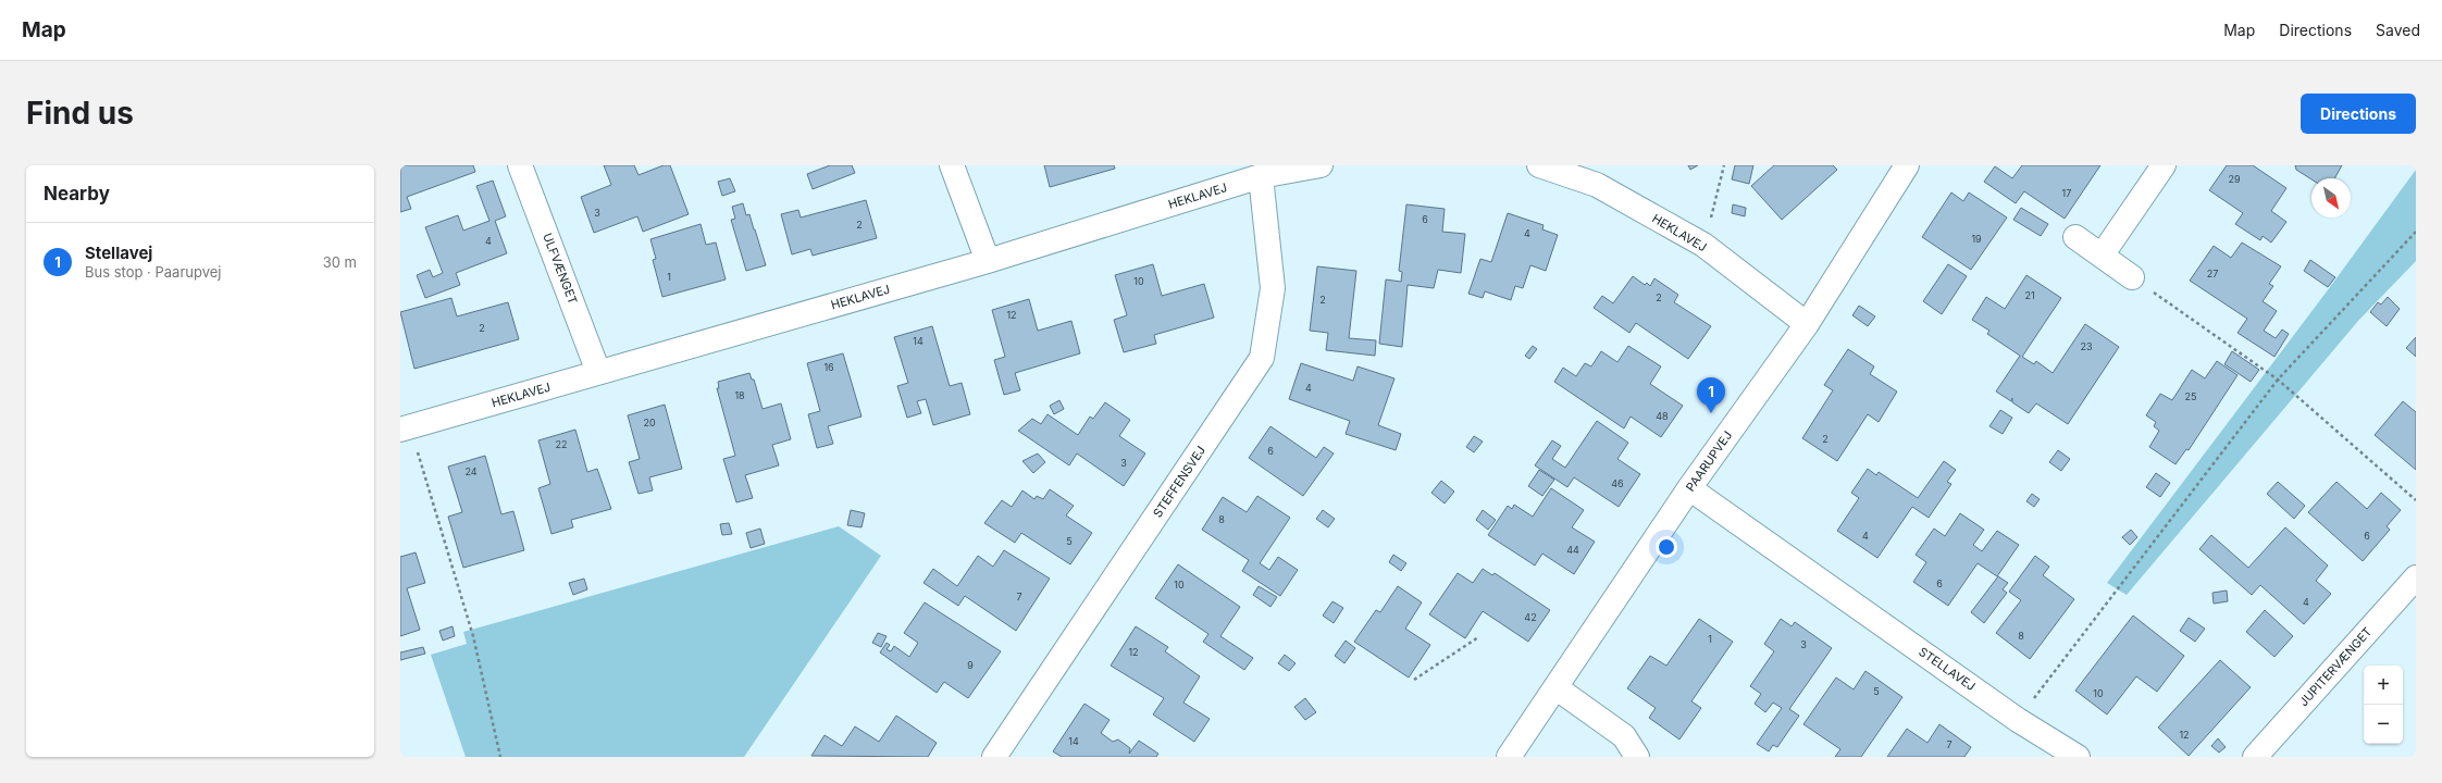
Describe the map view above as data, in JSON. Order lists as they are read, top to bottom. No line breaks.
{"streets":{"street":["HEKLAVEJ","ULFVÆNGET","PAARUPVEJ","STEFFENSVEJ","JUPITERVÆNGET","STELLAVEJ"]},"crossings":[["HEKLAVEJ","ULFVÆNGET"],["HEKLAVEJ","PAARUPVEJ"],["HEKLAVEJ","STEFFENSVEJ"],["PAARUPVEJ","STELLAVEJ"]],"house_numbers":["29","17","3","6","2","4","19","4","27","1","10","21","2","2","12","2","14","23","16","4","18","25","48","20","2","22","6","3","24","46","8","4","6","5","44","6","10","7","4","42","8","1","3","12","9","5","10","12","14","7"],"north":"bottom right","page":{"header":"Map","nav":["Map","Directions","Saved"],"buttons":"Directions","title":"Find us","heading":"Nearby","list":[{"mark":"1","name":"Stellavej","note":"Bus stop · Paarupvej","value":"30 m"}],"pins":"1","map_buttons":["+","−"]}}
